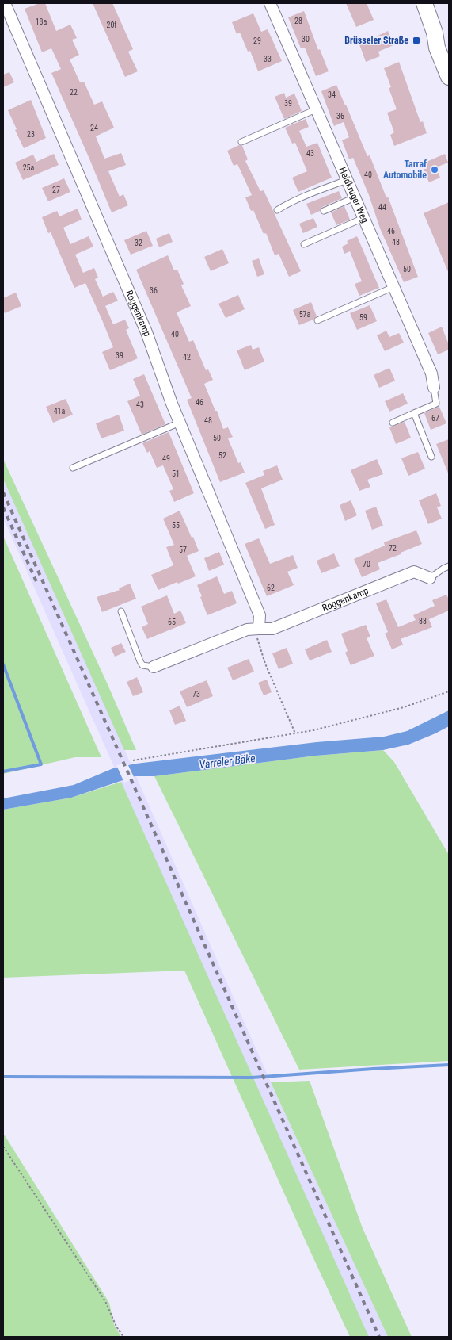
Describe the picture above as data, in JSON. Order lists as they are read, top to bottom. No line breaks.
{"streets":{"street":["Heidkruger Weg","Roggenkamp"]},"water":["Varreler Bäke"],"places":{"transit":["Brüsseler Straße"],"other":["Tarraf Automobile"]},"house_numbers":["28","18a","20f","30","29","33","22","34","39","36","24","23","43","25a","40","27","44","46","48","32","50","36","57a","59","40","39","42","46","43","41a","67","48","50","52","49","51","55","72","57","70","62","88","65","73"]}
